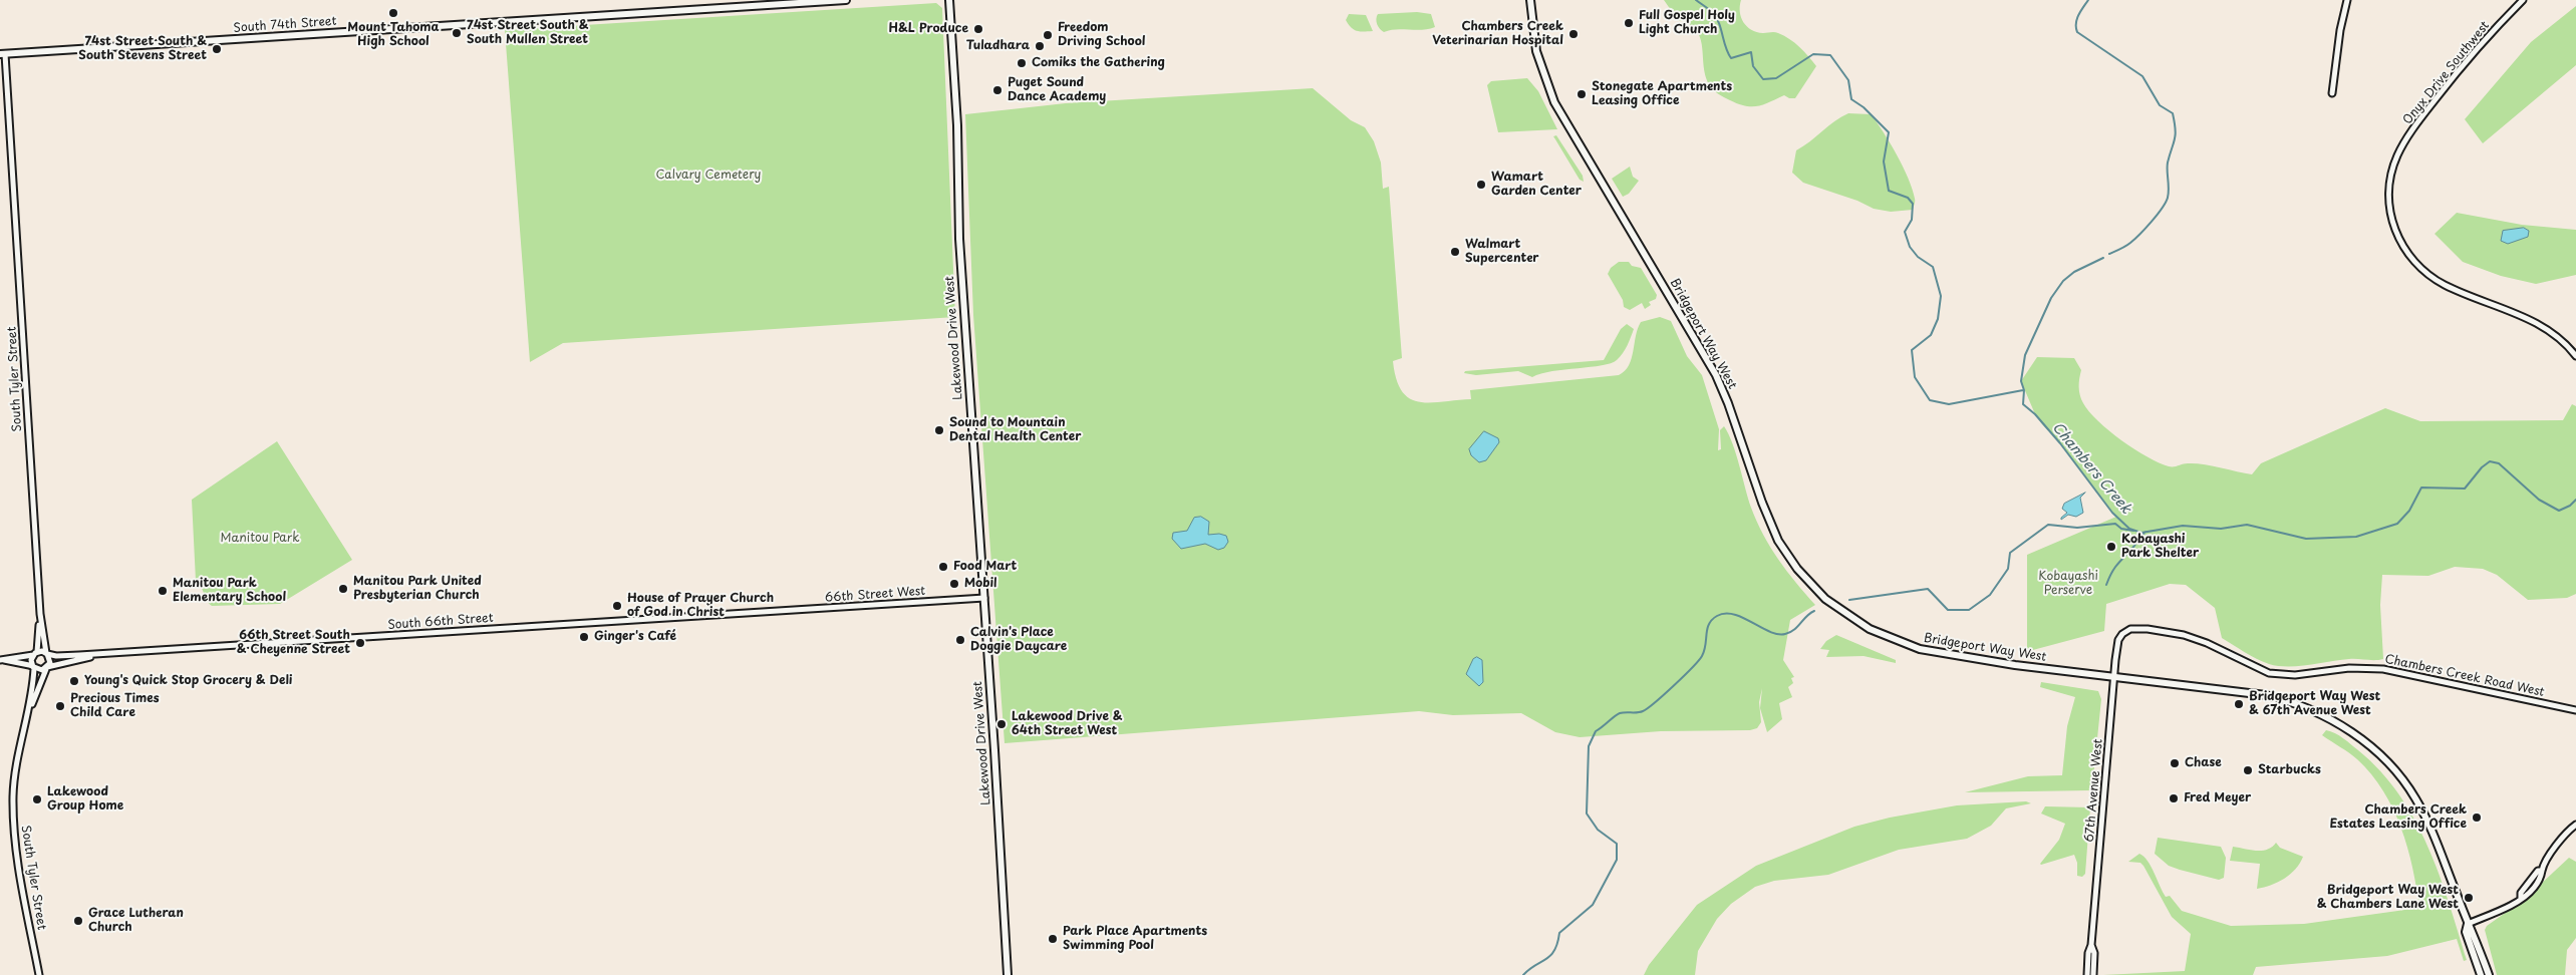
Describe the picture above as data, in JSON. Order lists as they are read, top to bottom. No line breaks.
{"streets":{"main road":["South 74th Street","Bridgeport Way West","Lakewood Drive West"],"street":["Onyx Drive Southwest","South Tyler Street","66th Street West","South 66th Street","Chambers Creek Road West","67th Avenue West"]},"crossings":[["South 74th Street","South Tyler Street"],["Bridgeport Way West","67th Avenue West"],["Lakewood Drive West","66th Street West"],["South Tyler Street","South 66th Street"],["66th Street West","South 66th Street"],["Chambers Creek Road West","67th Avenue West"]],"water":["Chambers Creek"],"parks":["Calvary Cemetery","Manitou Park","Kobayashi Perserve"],"places":["Mount Tahoma High School","Full Gospel Holy Light Church","H&L Produce","74st Street South & South Mullen Street","Chambers Creek Veterinarian Hospital","Freedom Driving School","Tuladhara","74st Street South & South Stevens Street","Comiks the Gathering","Puget Sound Dance Academy","Stonegate Apartments Leasing Office","Wamart Garden Center","Walmart Supercenter","Sound to Mountain Dental Health Center","Kobayashi Park Shelter","Food Mart","Mobil","Manitou Park United Presbyterian Church","Manitou Park Elementary School","House of Prayer Church of God in Christ","Ginger's Café","Calvin's Place Doggie Daycare","66th Street South & Cheyenne Street","Young's Quick Stop Grocery & Deli","Bridgeport Way West & 67th Avenue West","Precious Times Child Care","Lakewood Drive & 64th Street West","Chase","Starbucks","Fred Meyer","Lakewood Group Home","Chambers Creek Estates Leasing Office","Bridgeport Way West & Chambers Lane West","Grace Lutheran Church","Park Place Apartments Swimming Pool"]}
